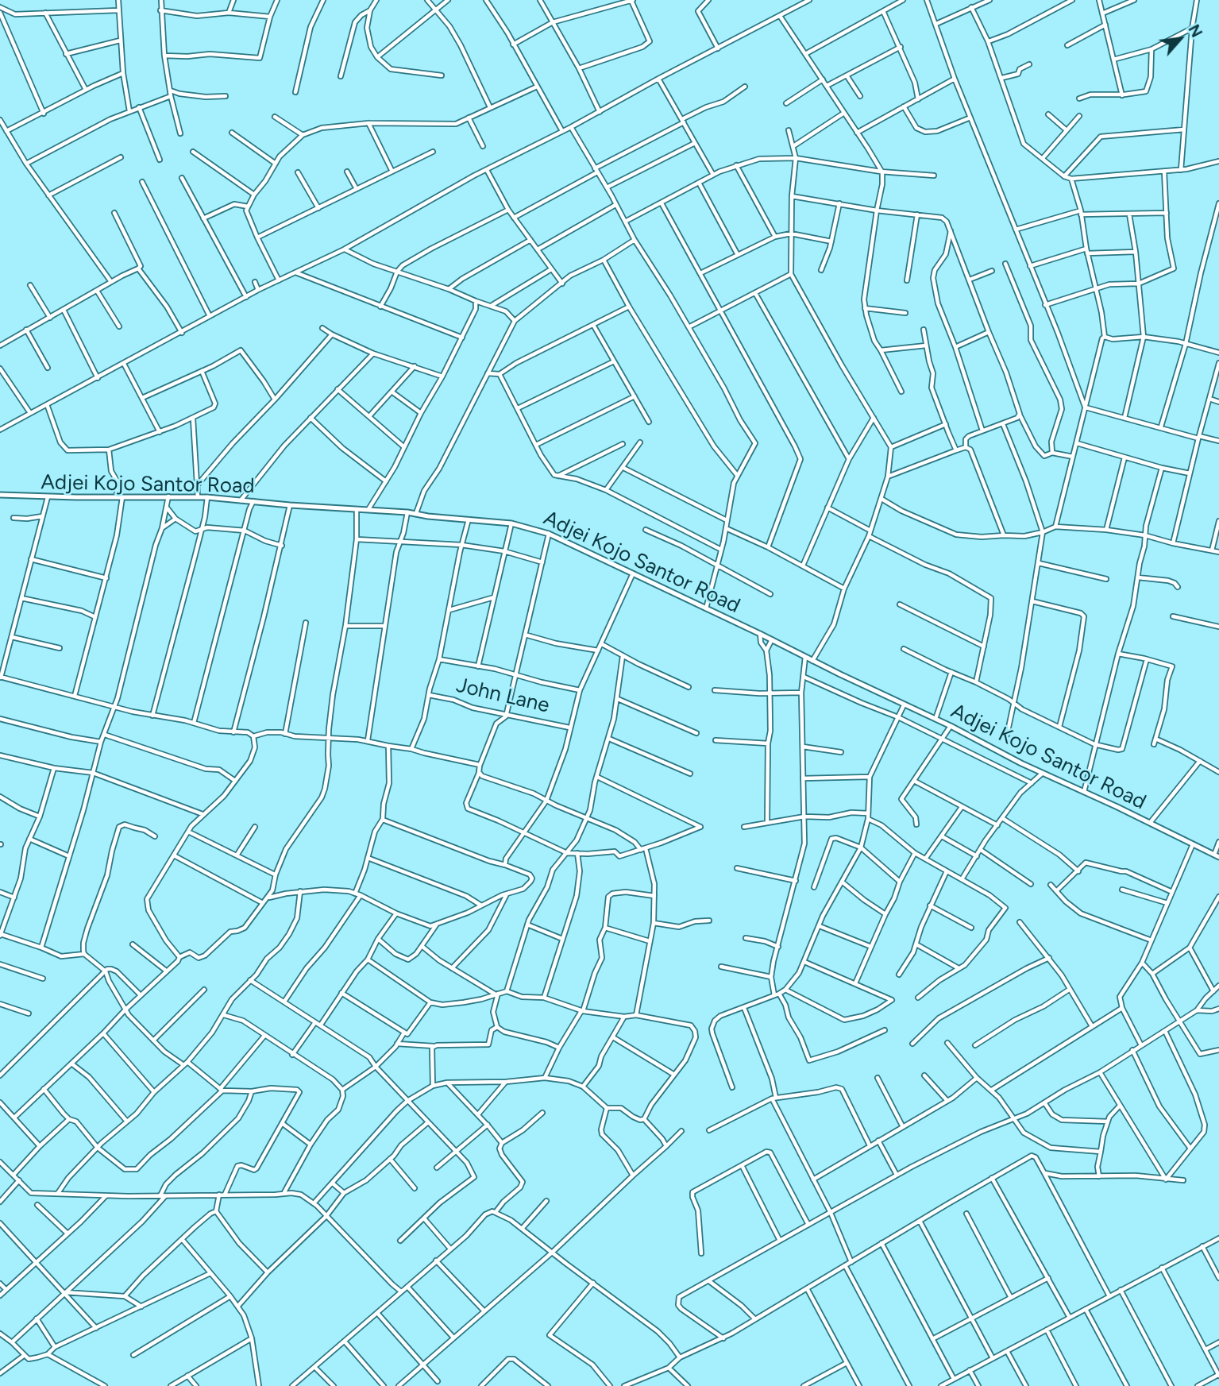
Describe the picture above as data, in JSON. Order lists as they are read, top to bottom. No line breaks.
{"streets":{"street":["Adjei Kojo Santor Road","John Lane"]},"north":"top right"}
